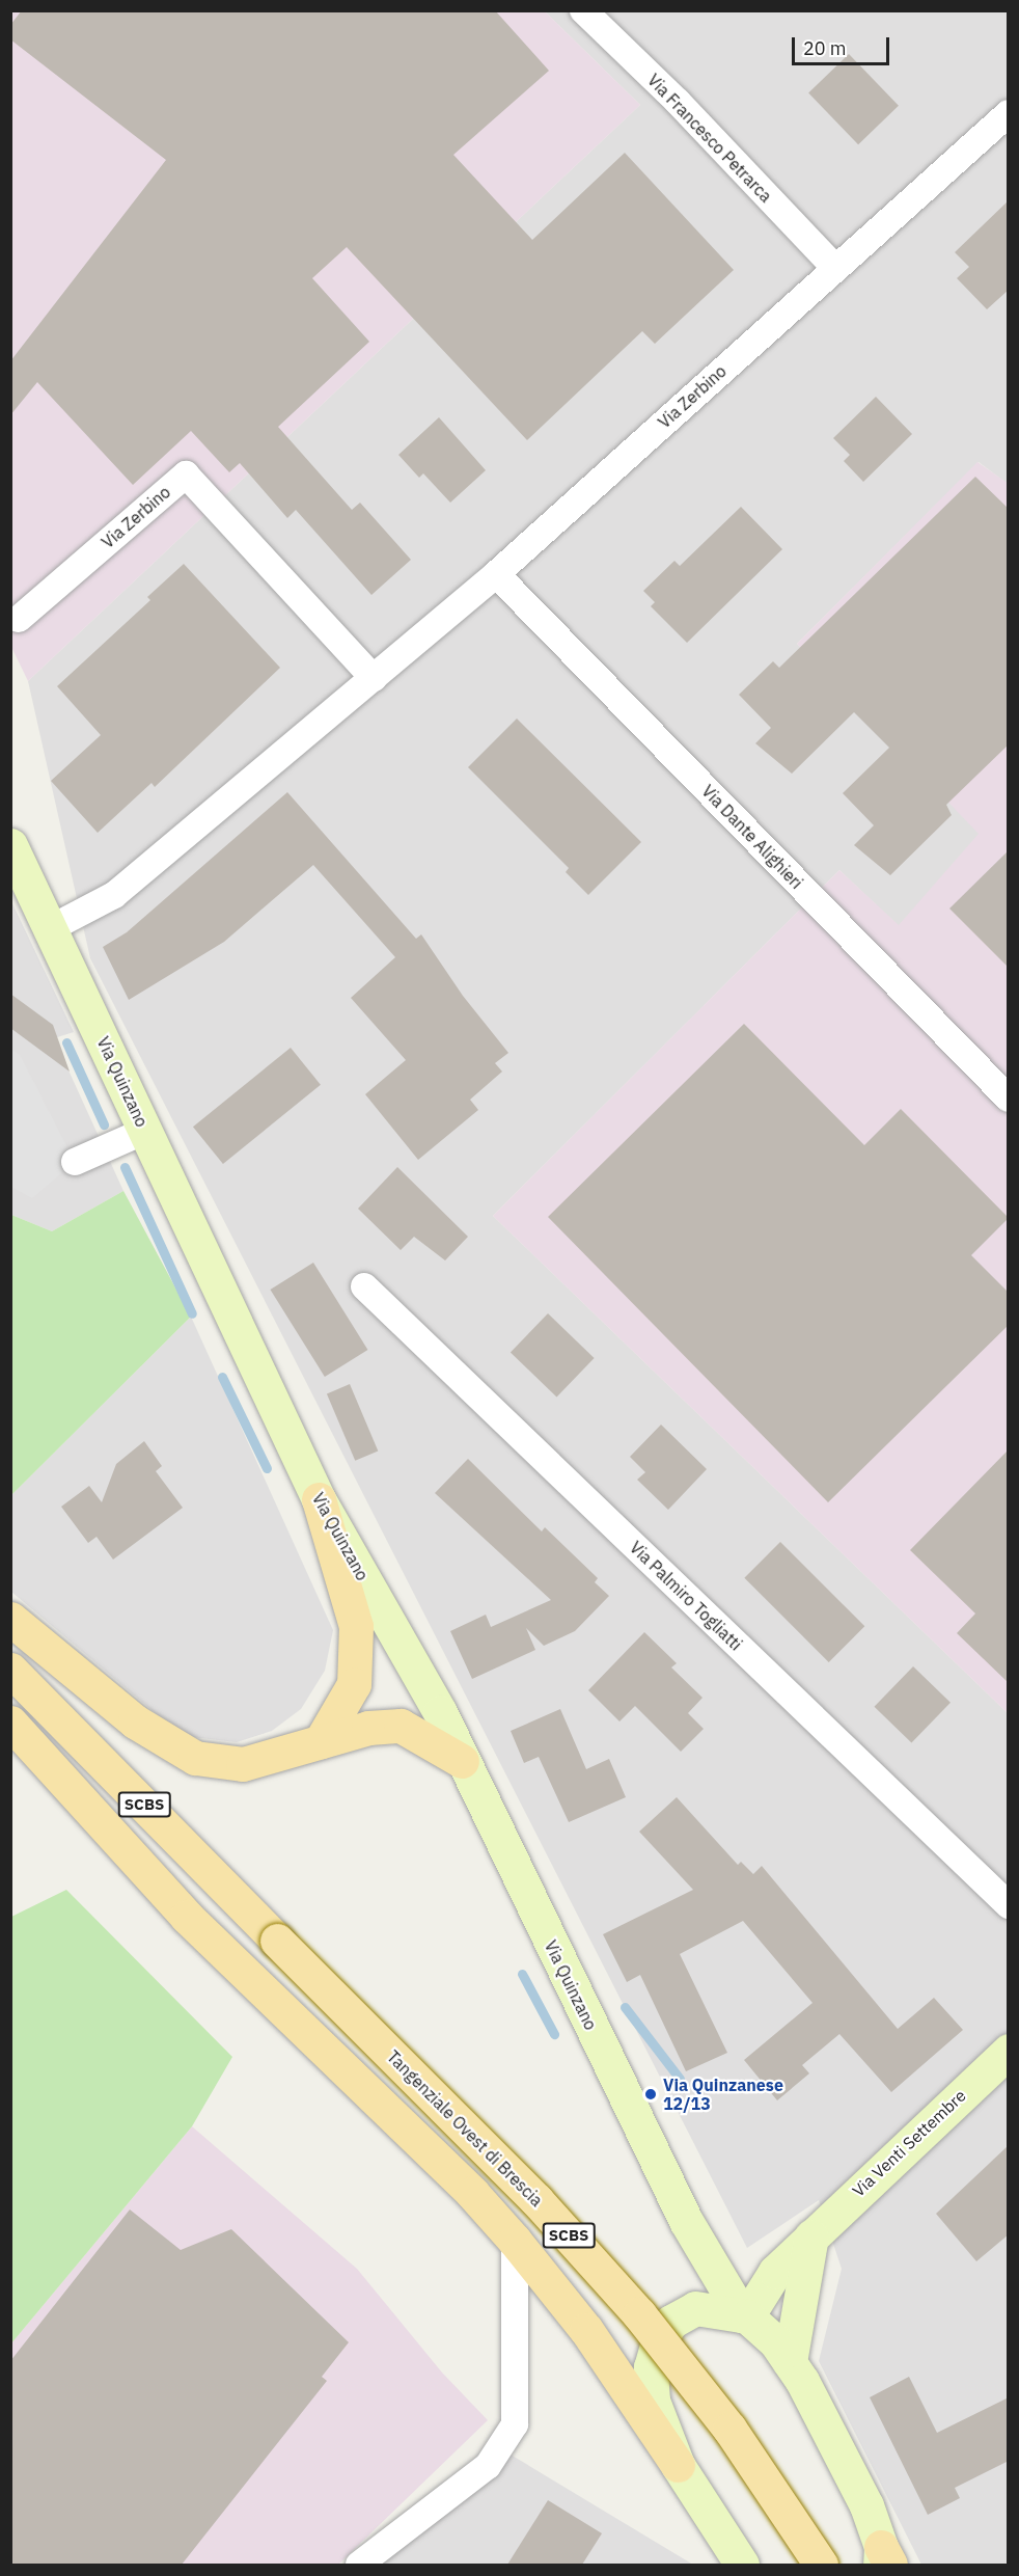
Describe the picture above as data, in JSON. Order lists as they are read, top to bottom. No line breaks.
{"streets":{"main road":["SCBS","Tangenziale Ovest di Brescia"],"street":["Via Francesco Petrarca","Via Zerbino","Via Dante Alighieri","Via Quinzano","Via Palmiro Togliatti","Via Venti Settembre"]},"crossings":[["Via Francesco Petrarca","Via Zerbino"],["Via Zerbino","Via Dante Alighieri"],["Via Zerbino","Via Quinzano"],["Via Quinzano","Via Venti Settembre"]],"places":["Via Quinzanese 12/13"],"scale_bar":"20 m"}
